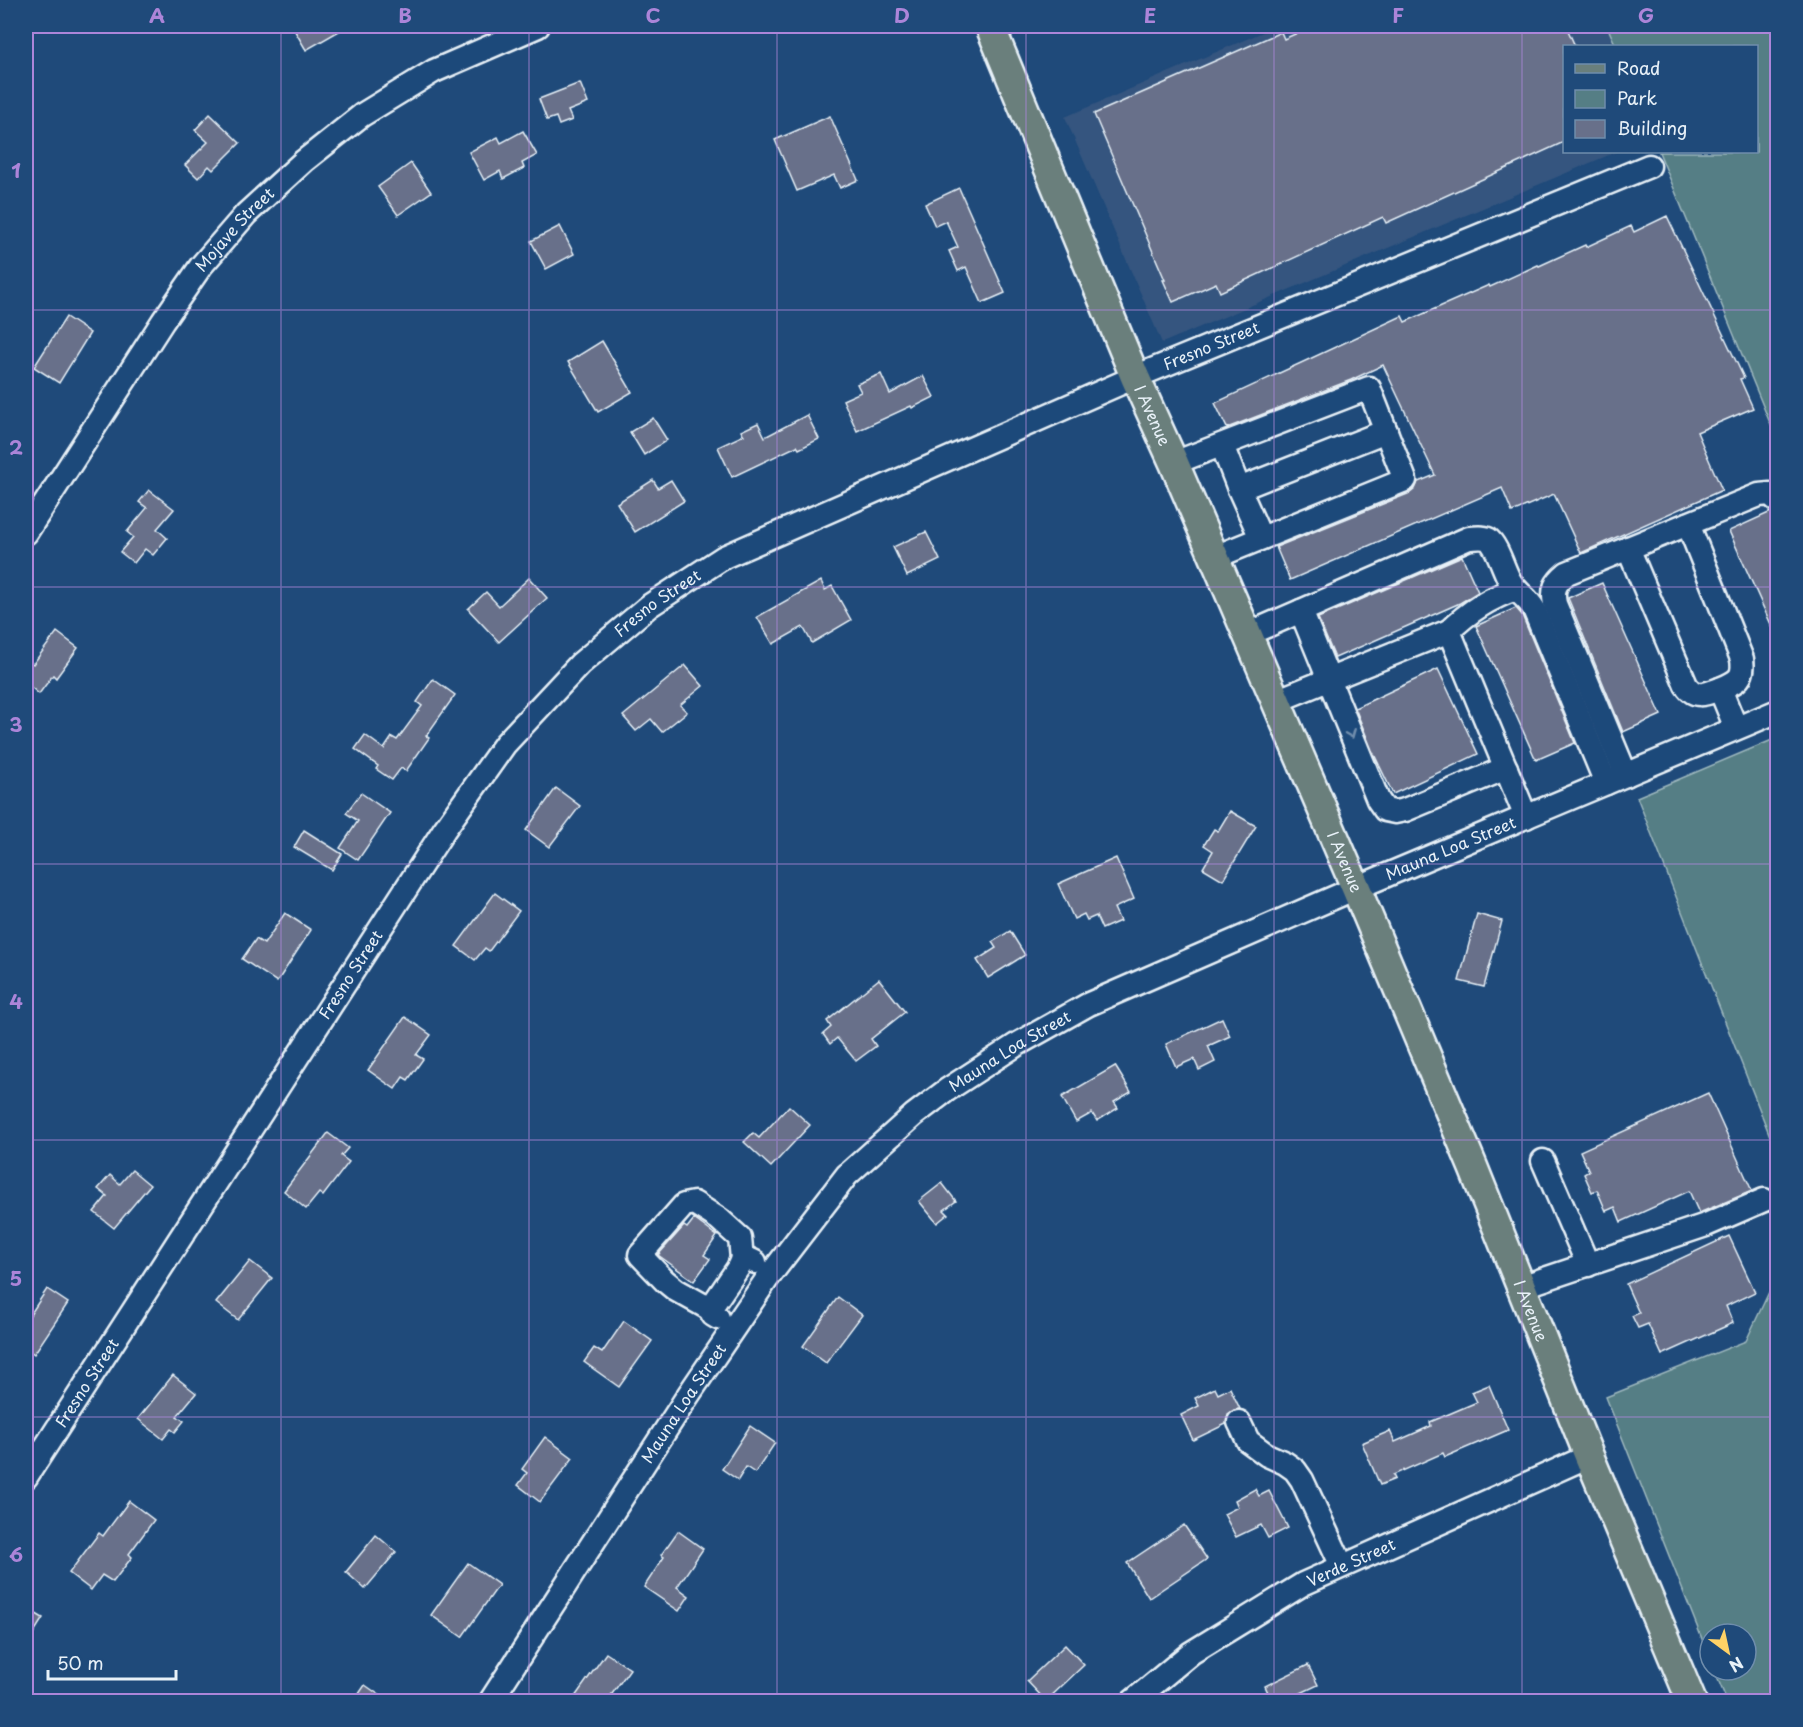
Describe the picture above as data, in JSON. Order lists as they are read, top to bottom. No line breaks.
{"streets":{"main road":["I Avenue"],"street":["Mojave Street","Fresno Street","Mauna Loa Street","Verde Street"]},"crossings":[["Fresno Street","I Avenue"],["I Avenue","Mauna Loa Street"],["I Avenue","Verde Street"]],"legend":["Road","Park","Building"],"scale_bar":"50 m","north":"bottom right","grid":{"columns":["A","B","C","D","E","F","G"],"rows":["1","2","3","4","5","6"]}}
